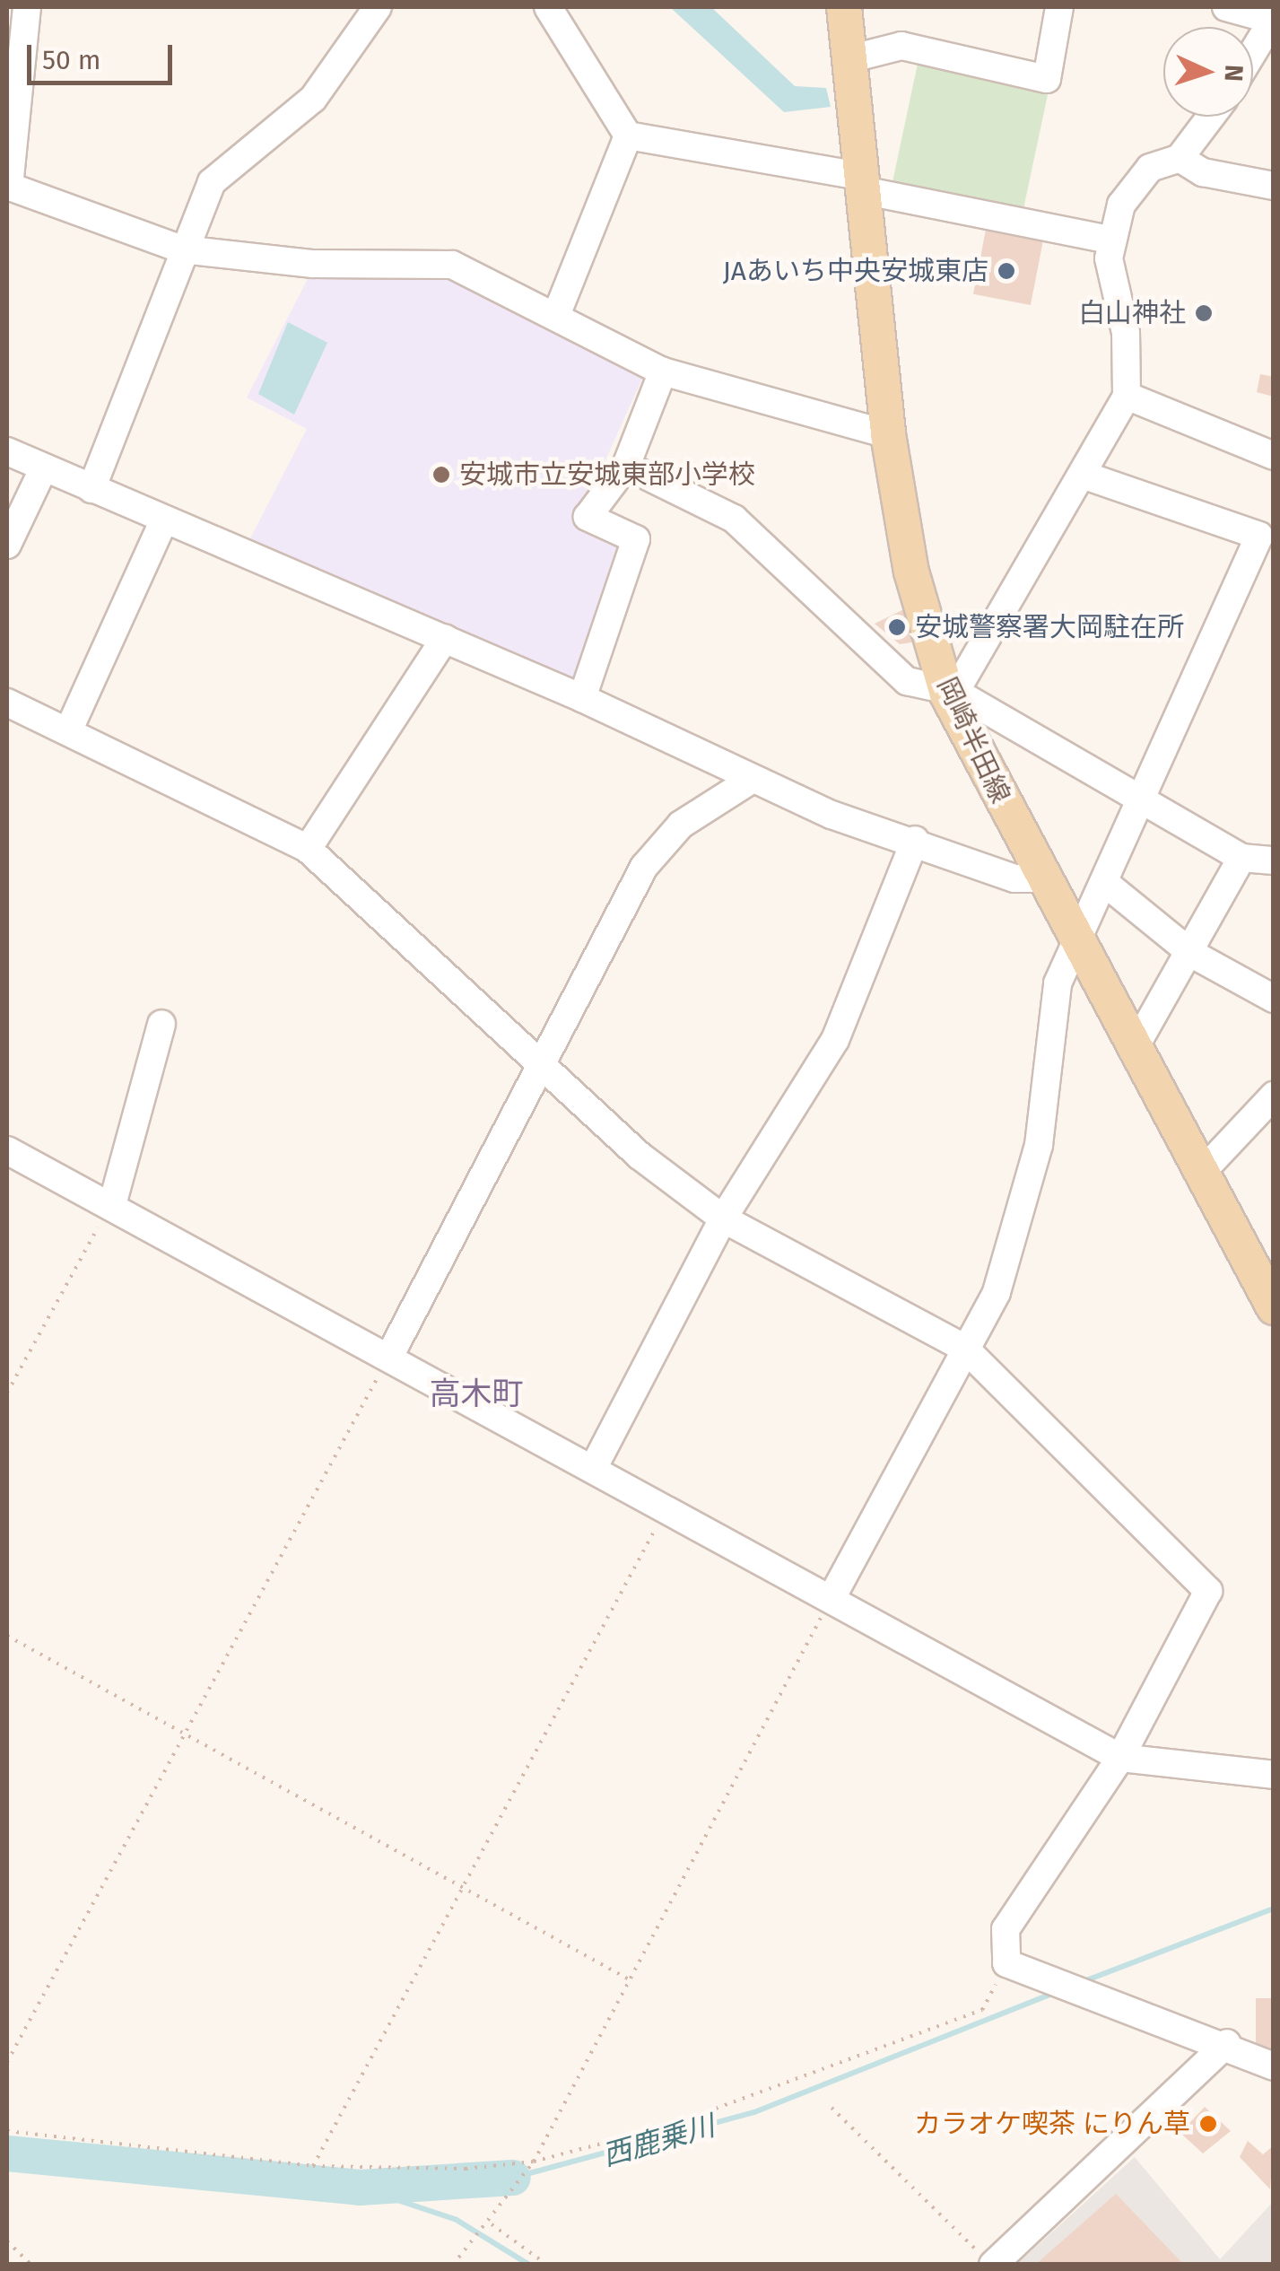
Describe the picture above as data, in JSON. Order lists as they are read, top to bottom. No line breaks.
{"streets":{"main road":["岡崎半田線"]},"districts":["高木町"],"water":["西鹿乗川"],"places":["JAあいち中央安城東店","白山神社","安城市立安城東部小学校","安城警察署大岡駐在所","カラオケ喫茶 にりん草"],"scale_bar":"50 m","north":"right"}
